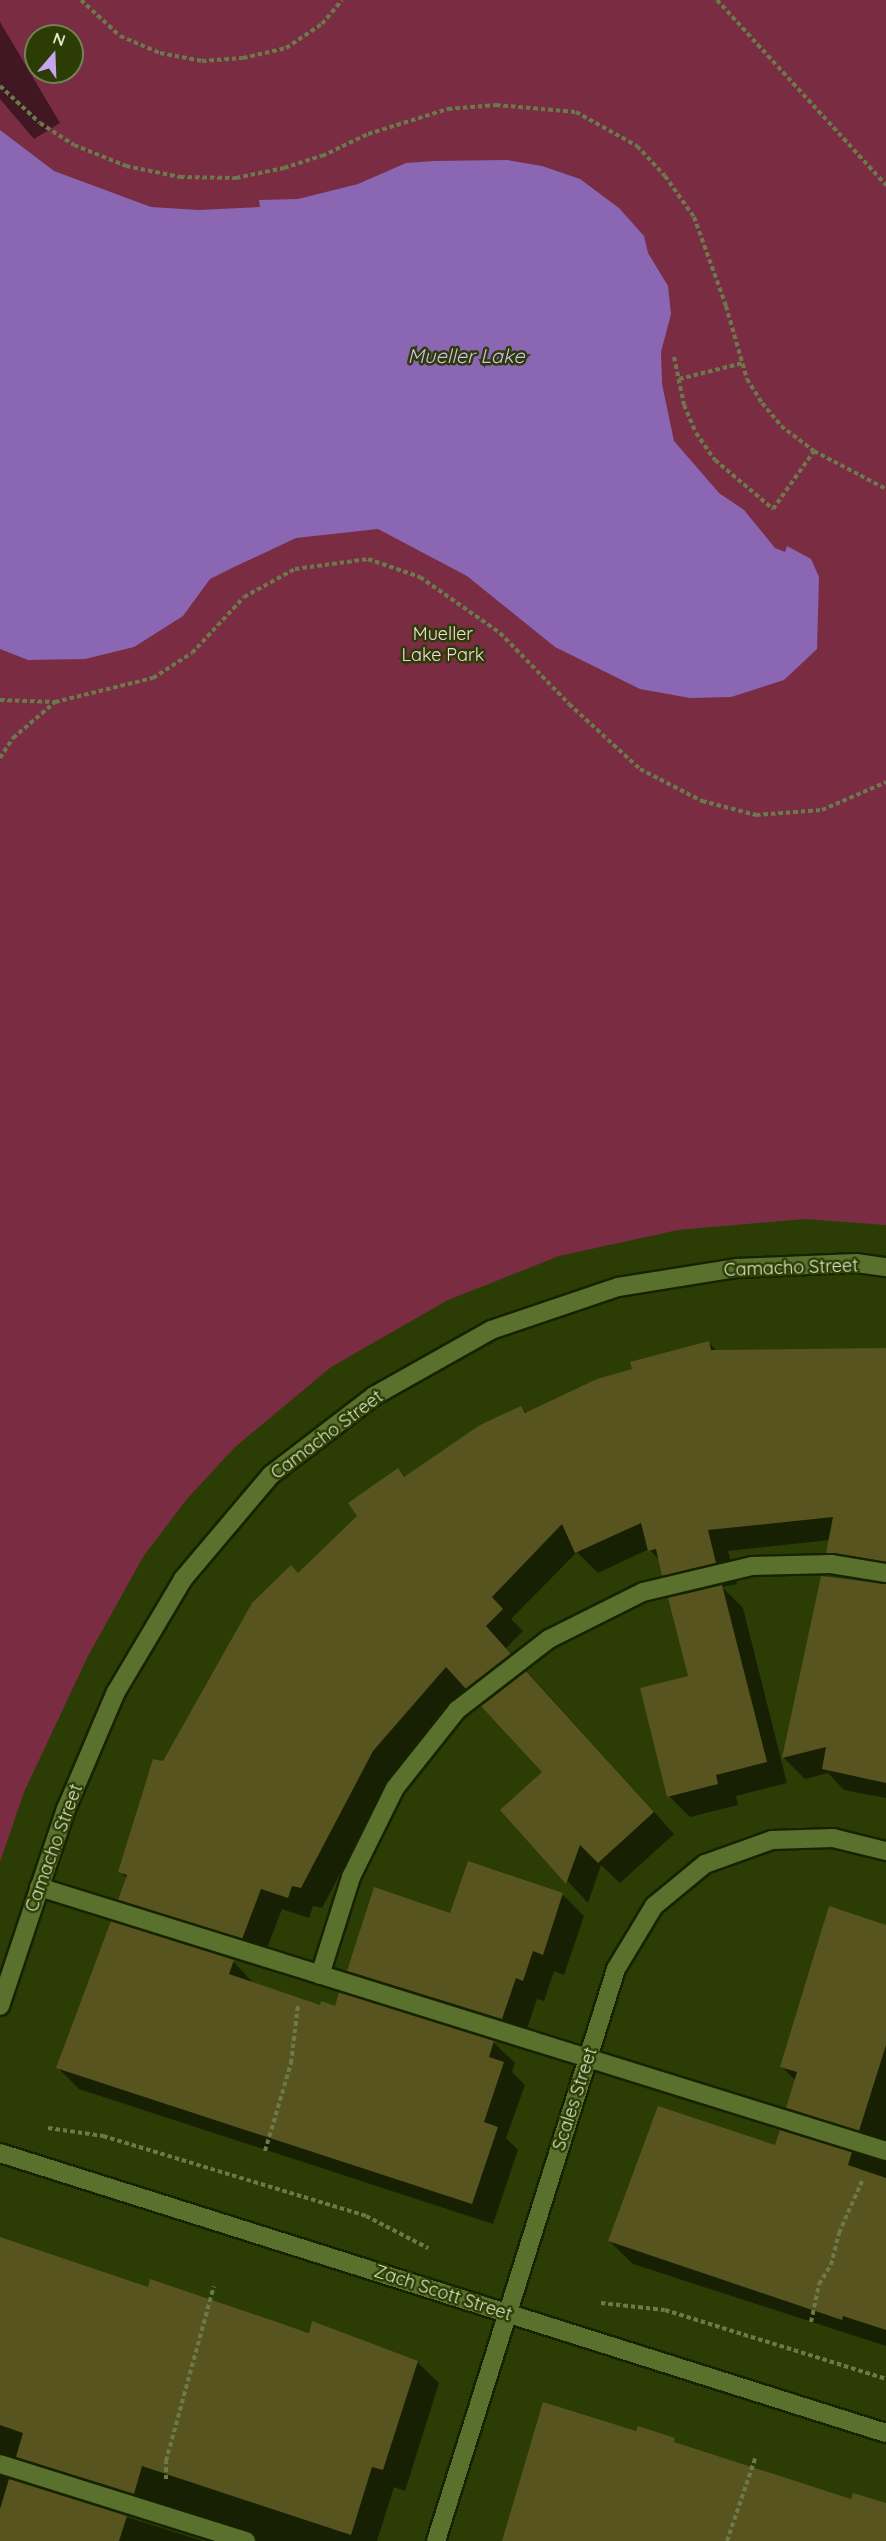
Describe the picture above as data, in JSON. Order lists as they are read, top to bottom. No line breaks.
{"streets":{"street":["Camacho Street","Scales Street","Zach Scott Street"]},"crossings":[["Scales Street","Zach Scott Street"]],"water":["Mueller Lake"],"parks":["Mueller Lake Park"],"north":"top"}
